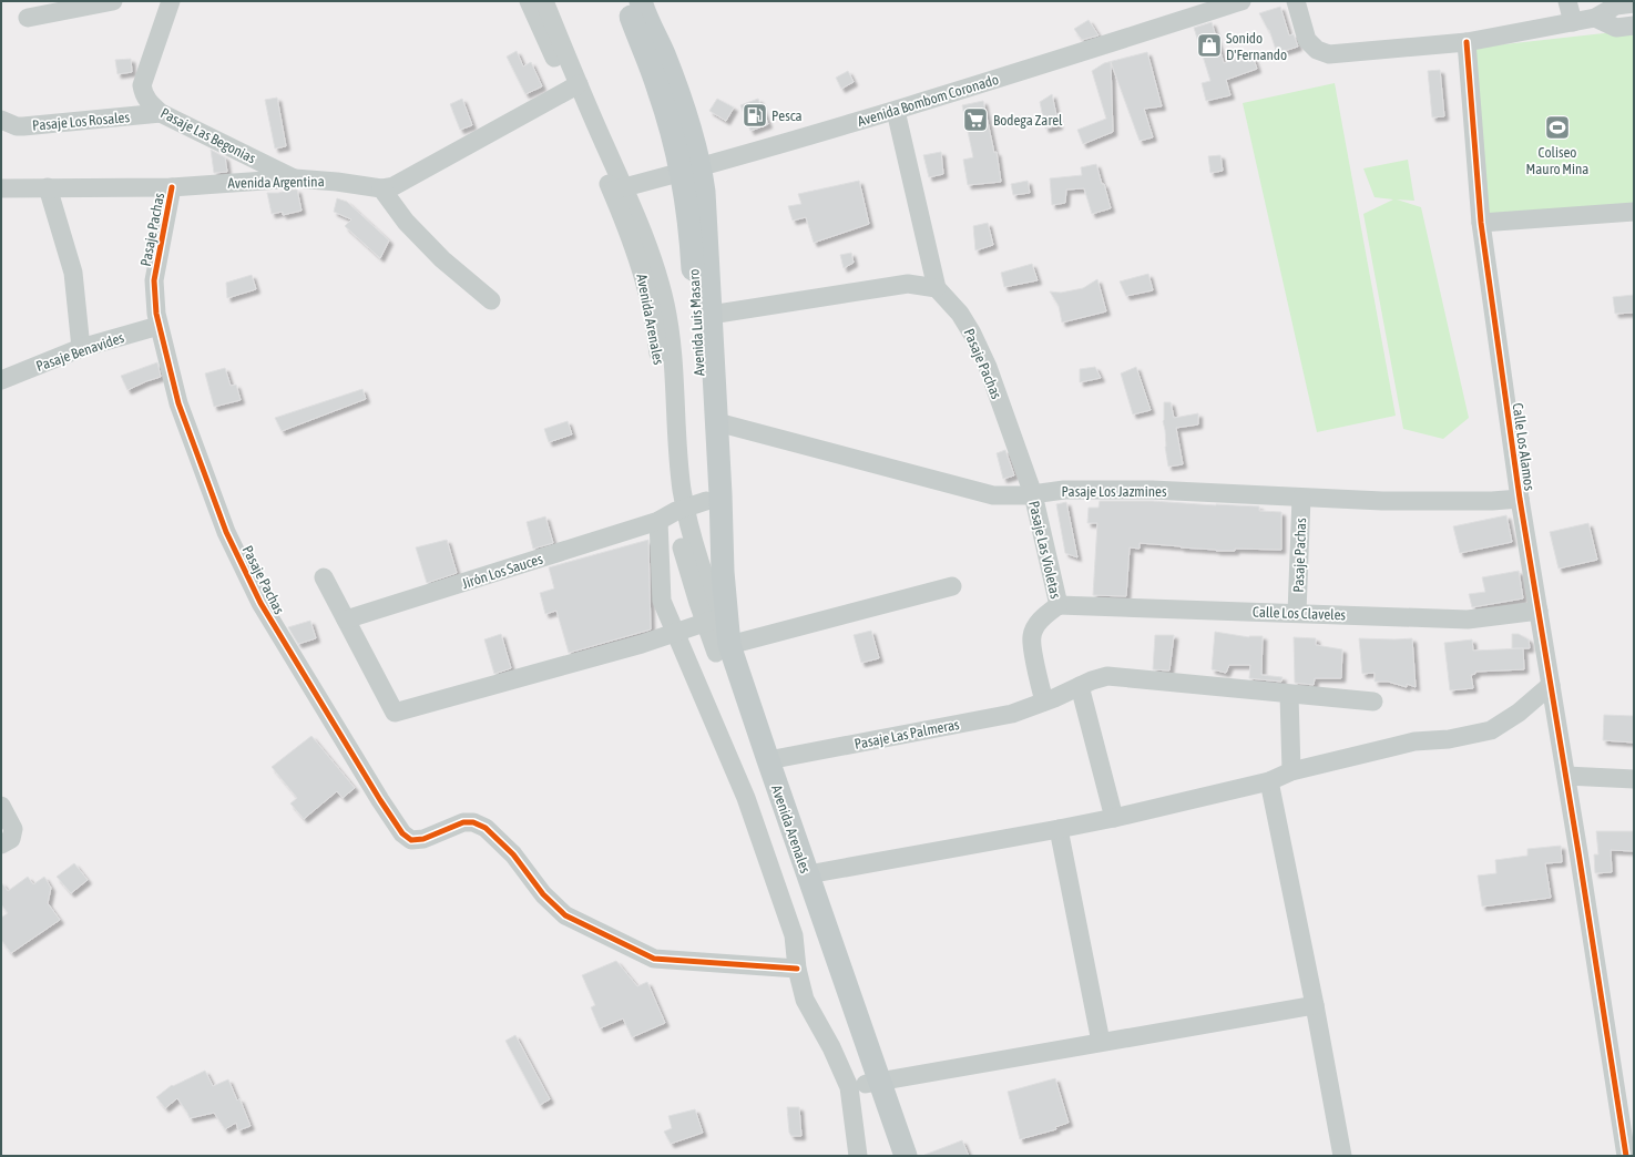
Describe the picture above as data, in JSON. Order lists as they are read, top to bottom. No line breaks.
{"streets":{"main road":["Avenida Arenales","Avenida Luis Masaro"],"street":["Avenida Bombom Coronado","Pasaje Los Rosales","Pasaje Las Begonias","Avenida Argentina","Pasaje Pachas","Pasaje Benavides","Calle Los Alamos","Pasaje Los Jazmines","Pasaje Las Violetas","Jirón Los Sauces","Calle Los Claveles","Pasaje Las Palmeras"]},"crossings":[["Avenida Bombom Coronado","Pasaje Pachas"],["Avenida Bombom Coronado","Avenida Luis Masaro"],["Pasaje Los Rosales","Pasaje Las Begonias"],["Pasaje Las Begonias","Avenida Argentina"],["Avenida Argentina","Pasaje Pachas"],["Pasaje Pachas","Pasaje Benavides"],["Pasaje Pachas","Pasaje Los Jazmines"],["Pasaje Pachas","Pasaje Las Violetas"],["Pasaje Pachas","Calle Los Claveles"],["Avenida Arenales","Avenida Luis Masaro"],["Avenida Arenales","Jirón Los Sauces"],["Avenida Arenales","Pasaje Las Palmeras"],["Avenida Luis Masaro","Pasaje Los Jazmines"],["Avenida Luis Masaro","Jirón Los Sauces"],["Calle Los Alamos","Pasaje Los Jazmines"],["Calle Los Alamos","Calle Los Claveles"],["Pasaje Los Jazmines","Pasaje Las Violetas"],["Pasaje Las Violetas","Calle Los Claveles"]],"places":{"shop":["Sonido D'Fernando"],"fuel station":["Pesca"],"supermarket":["Bodega Zarel"],"sports":["Coliseo Mauro Mina"]}}
